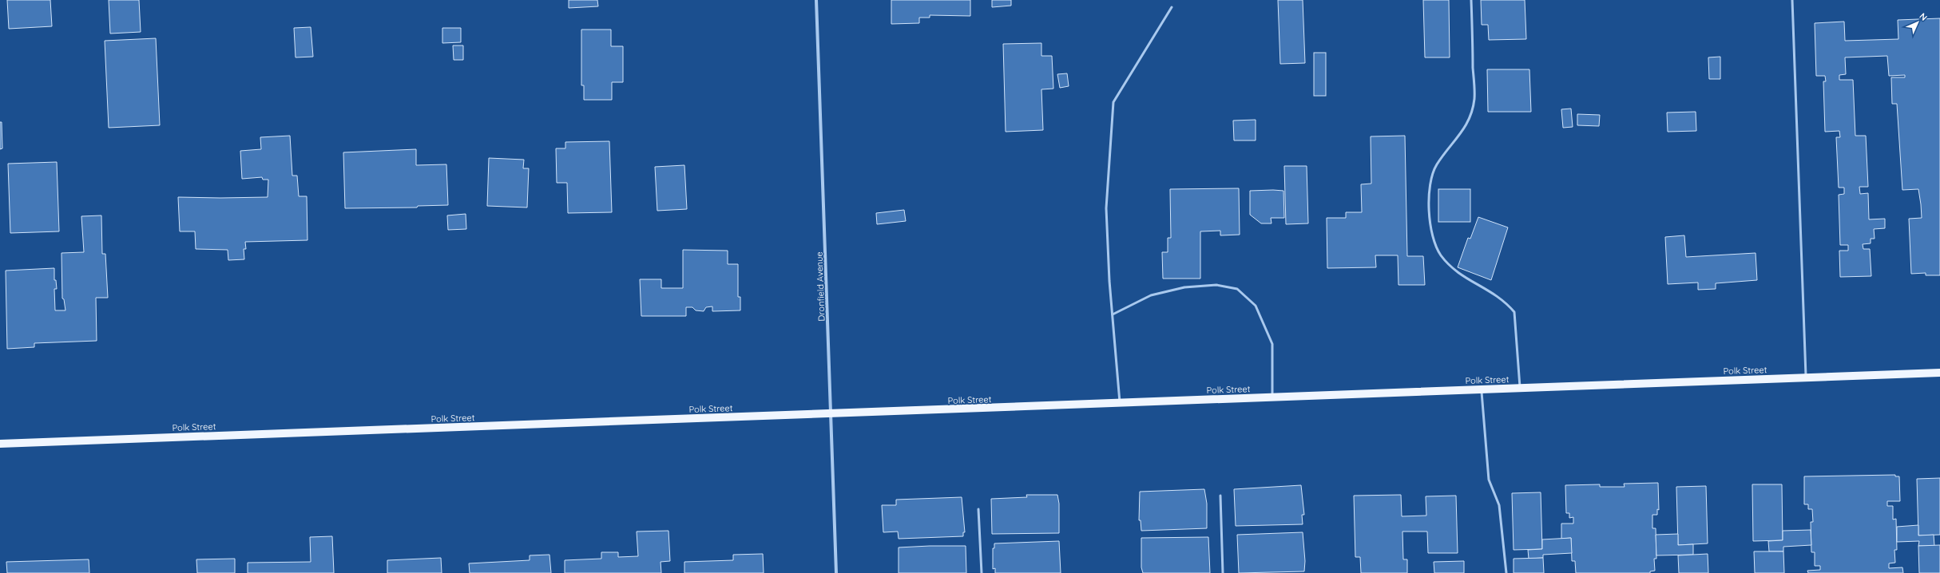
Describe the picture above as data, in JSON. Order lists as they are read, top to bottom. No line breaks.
{"streets":{"main road":["Polk Street"],"street":["Dronfield Avenue"]},"crossings":[["Dronfield Avenue","Polk Street"]],"north":"top right"}
